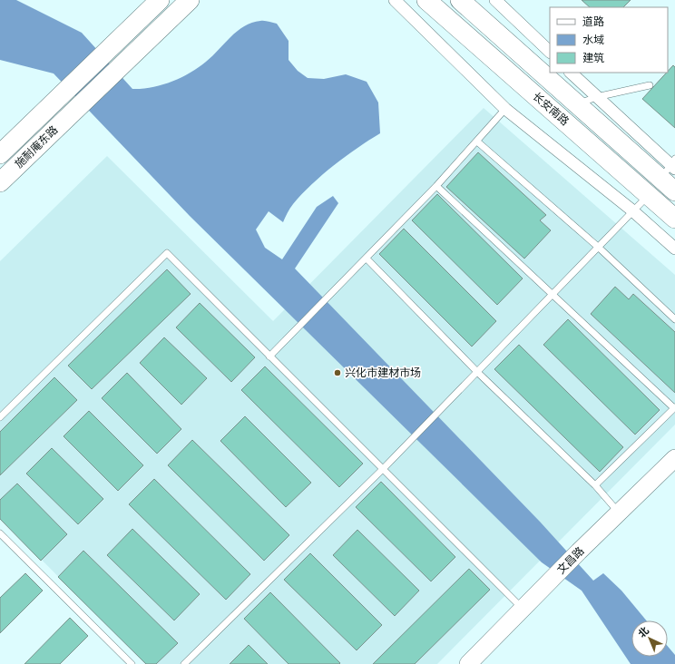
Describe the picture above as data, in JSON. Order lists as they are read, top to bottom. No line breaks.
{"streets":{"main road":["长安南路","施耐庵东路"],"street":["文昌路"]},"places":["兴化市建材市场"],"legend":["道路","水域","建筑"],"north":"top left"}
